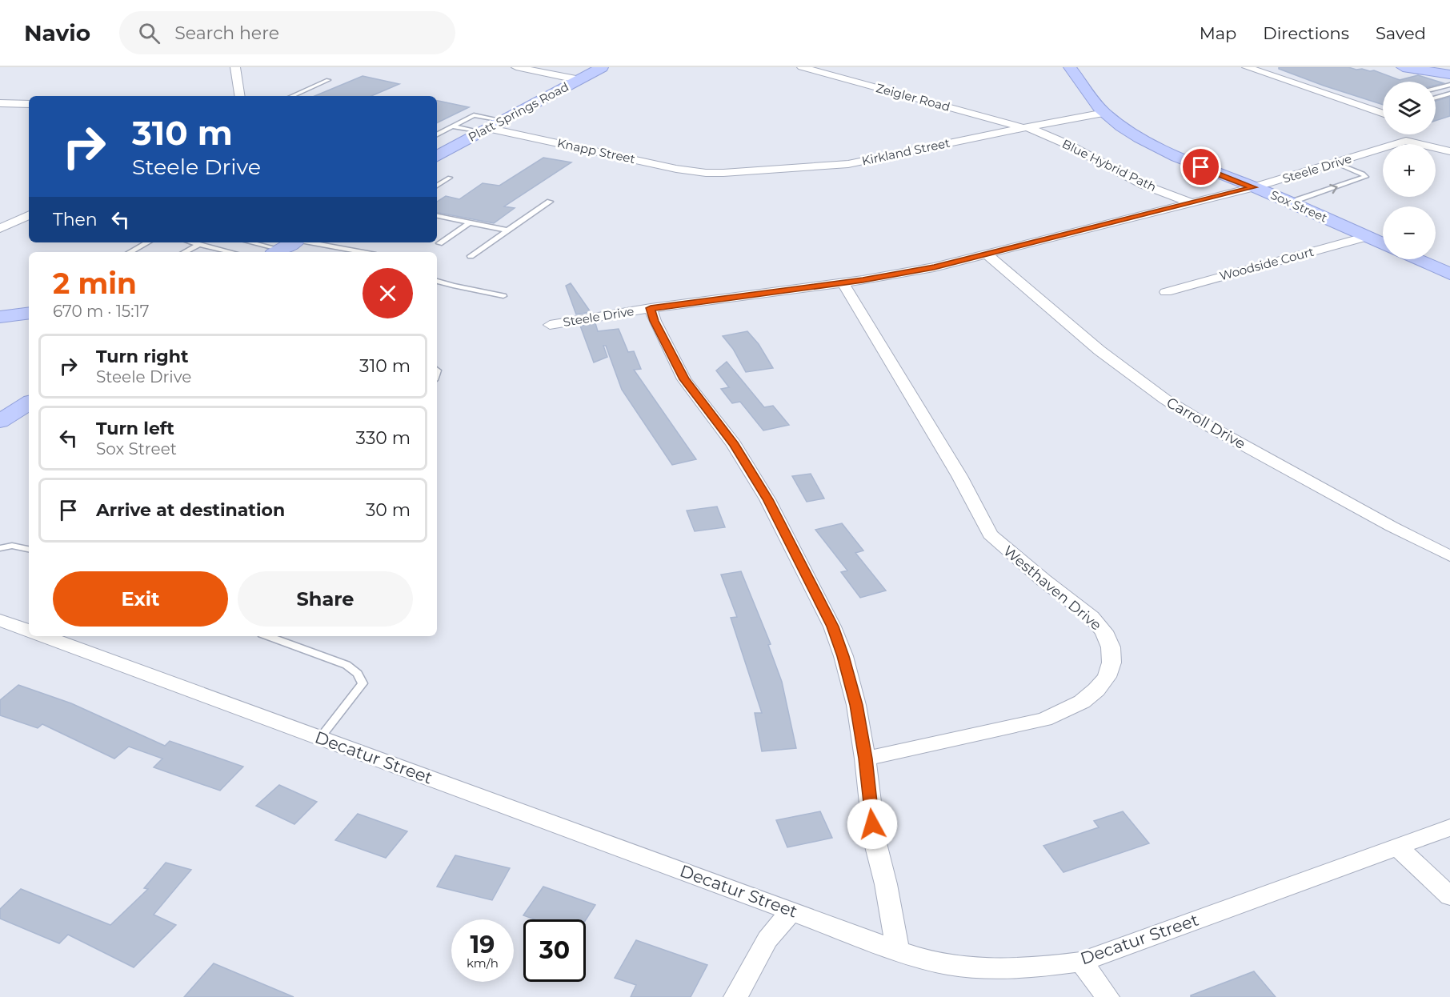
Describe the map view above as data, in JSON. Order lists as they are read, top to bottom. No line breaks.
{"streets":{"street":["Zeigler Road","Platt Springs Road","Knapp Street","Kirkland Street","Blue Hybrid Path","Steele Drive","Sox Street","Woodside Court","Carroll Drive","Westhaven Drive","Decatur Street"]},"crossings":[["Zeigler Road","Kirkland Street"],["Zeigler Road","Blue Hybrid Path"],["Platt Springs Road","Knapp Street"],["Knapp Street","Kirkland Street"],["Kirkland Street","Blue Hybrid Path"],["Kirkland Street","Sox Street"],["Blue Hybrid Path","Steele Drive"],["Steele Drive","Sox Street"],["Steele Drive","Carroll Drive"],["Steele Drive","Westhaven Drive"],["Sox Street","Woodside Court"]],"page":{"header":"Navio","search":"Search here","nav":["Map","Directions","Saved"],"map_buttons":["+","−"],"turn":["310 m","Steele Drive"],"then":"Then","heading":["2 min","670 m · 15:17"],"list":[{"name":"Turn right","note":"Steele Drive","value":"310 m"},{"name":"Turn left","note":"Sox Street","value":"330 m"},{"name":"Arrive at destination","value":"30 m"}],"buttons":["Exit","Share"],"speed":"19 km/h","limit":"30"}}
